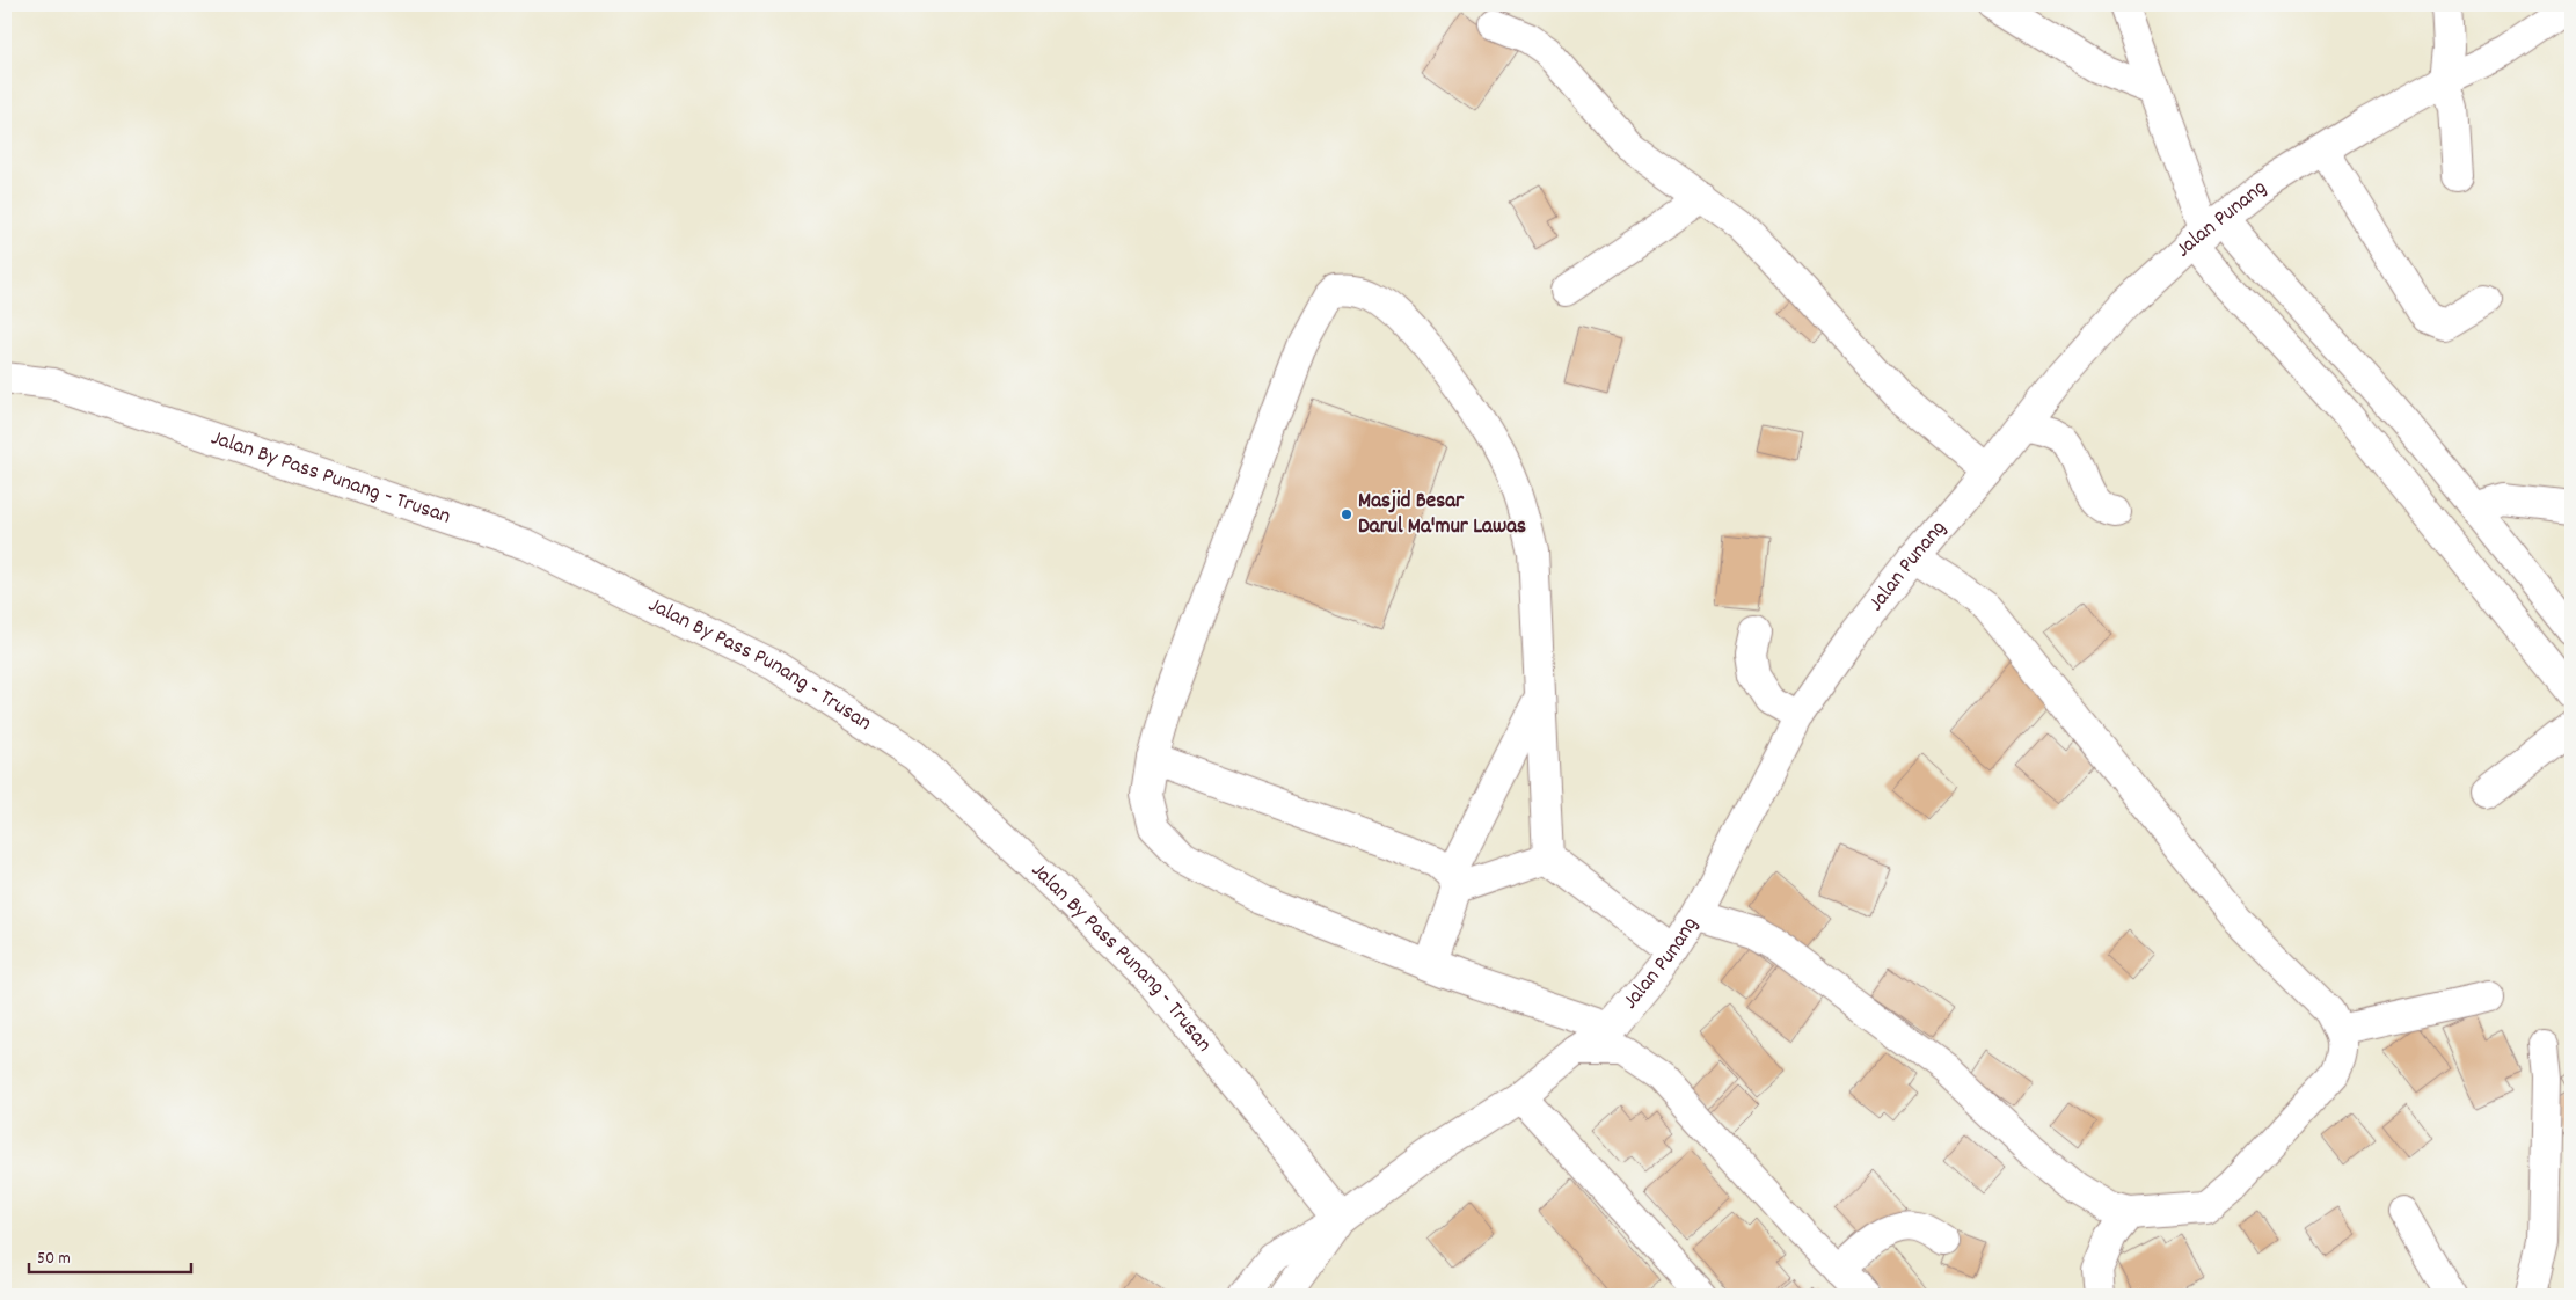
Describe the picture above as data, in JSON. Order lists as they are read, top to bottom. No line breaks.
{"streets":{"street":["Jalan Punang","Jalan By Pass Punang - Trusan"]},"crossings":[["Jalan Punang","Jalan By Pass Punang - Trusan"]],"places":["Masjid Besar Darul Ma'mur Lawas"],"scale_bar":"50 m"}
